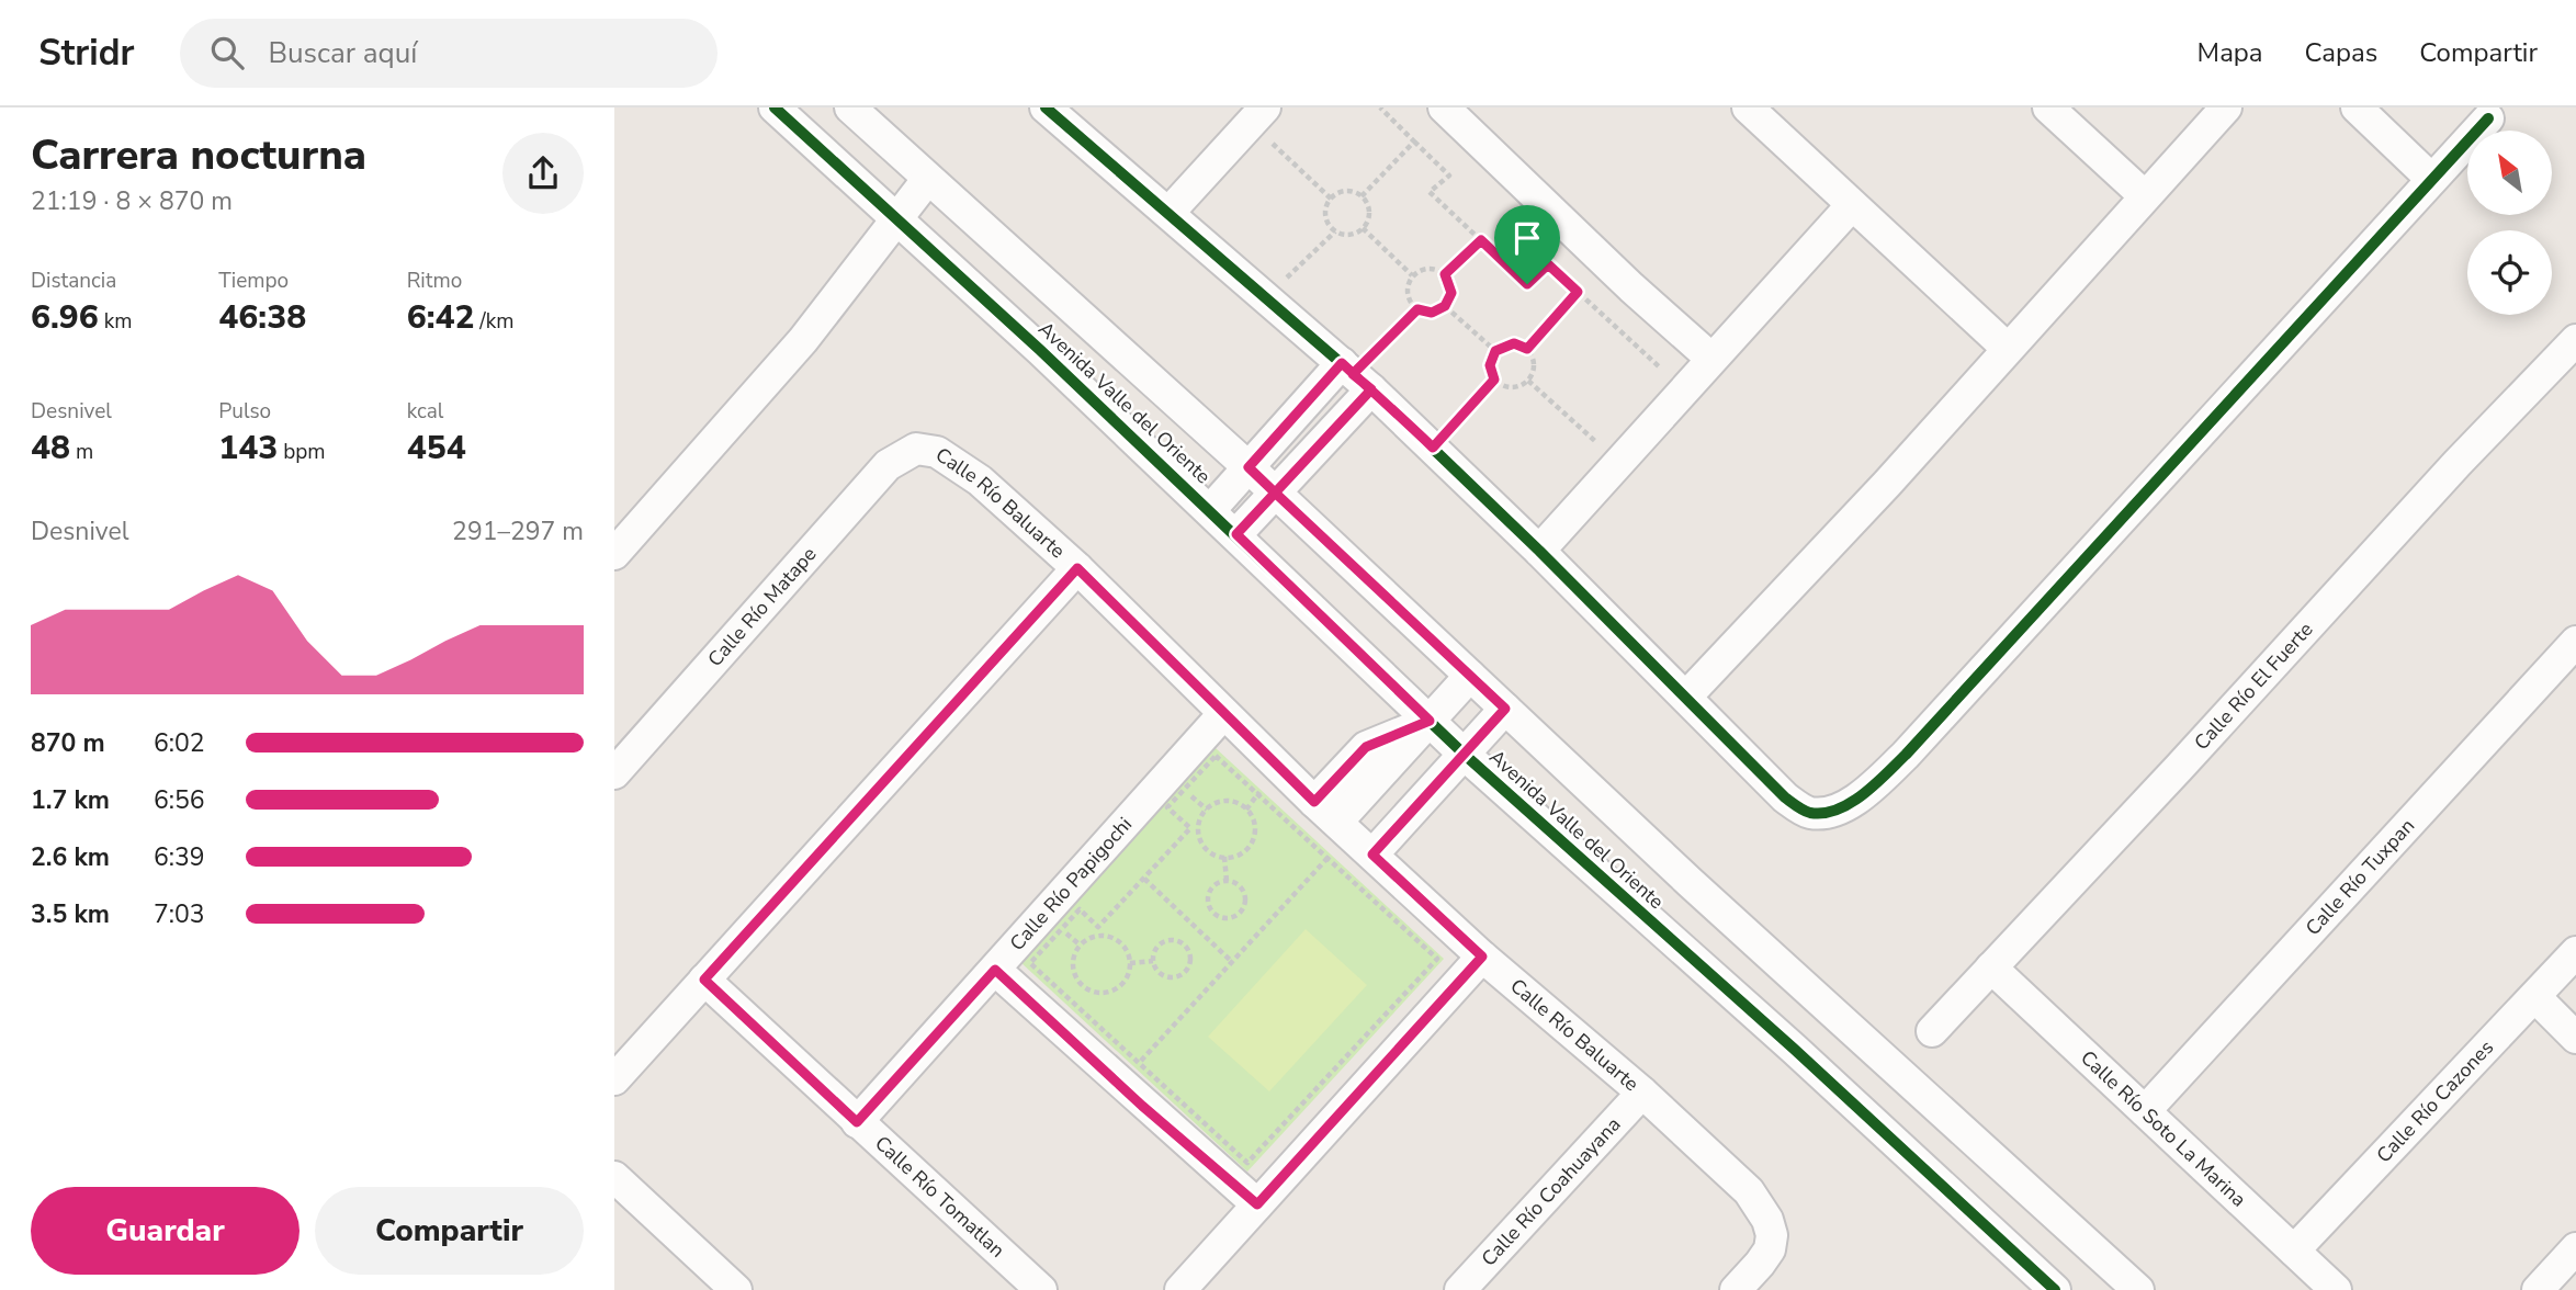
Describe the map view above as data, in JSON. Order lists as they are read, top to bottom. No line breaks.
{"streets":{"street":["Avenida Valle del Oriente","Calle Río Baluarte","Calle Río Matape","Calle Río El Fuerte","Calle Río Tuxpan","Calle Río Papigochi","Calle Río Cazones","Calle Río Soto La Marina","Calle Río Coahuayana","Calle Río Tomatlan"]},"crossings":[["Calle Río Baluarte","Calle Río Matape"],["Calle Río Baluarte","Calle Río Papigochi"],["Calle Río Baluarte","Calle Río Coahuayana"],["Calle Río El Fuerte","Calle Río Soto La Marina"],["Calle Río Tuxpan","Calle Río Soto La Marina"],["Calle Río Papigochi","Calle Río Tomatlan"],["Calle Río Cazones","Calle Río Soto La Marina"]],"north":"top left","page":{"header":"Stridr","search":"Buscar aquí","nav":["Mapa","Capas","Compartir"],"heading":["Carrera nocturna","21:19 · 8 × 870 m"],"stats":[["Distancia","6.96 km"],["Tiempo","46:38"],["Ritmo","6:42 /km"],["Desnivel","48 m"],["Pulso","143 bpm"],["kcal","454"]],"chart":["Desnivel","291–297 m"],"list":[{"name":"870 m","note":"6:02"},{"name":"1.7 km","note":"6:56"},{"name":"2.6 km","note":"6:39"},{"name":"3.5 km","note":"7:03"}],"buttons":["Guardar","Compartir"]}}
